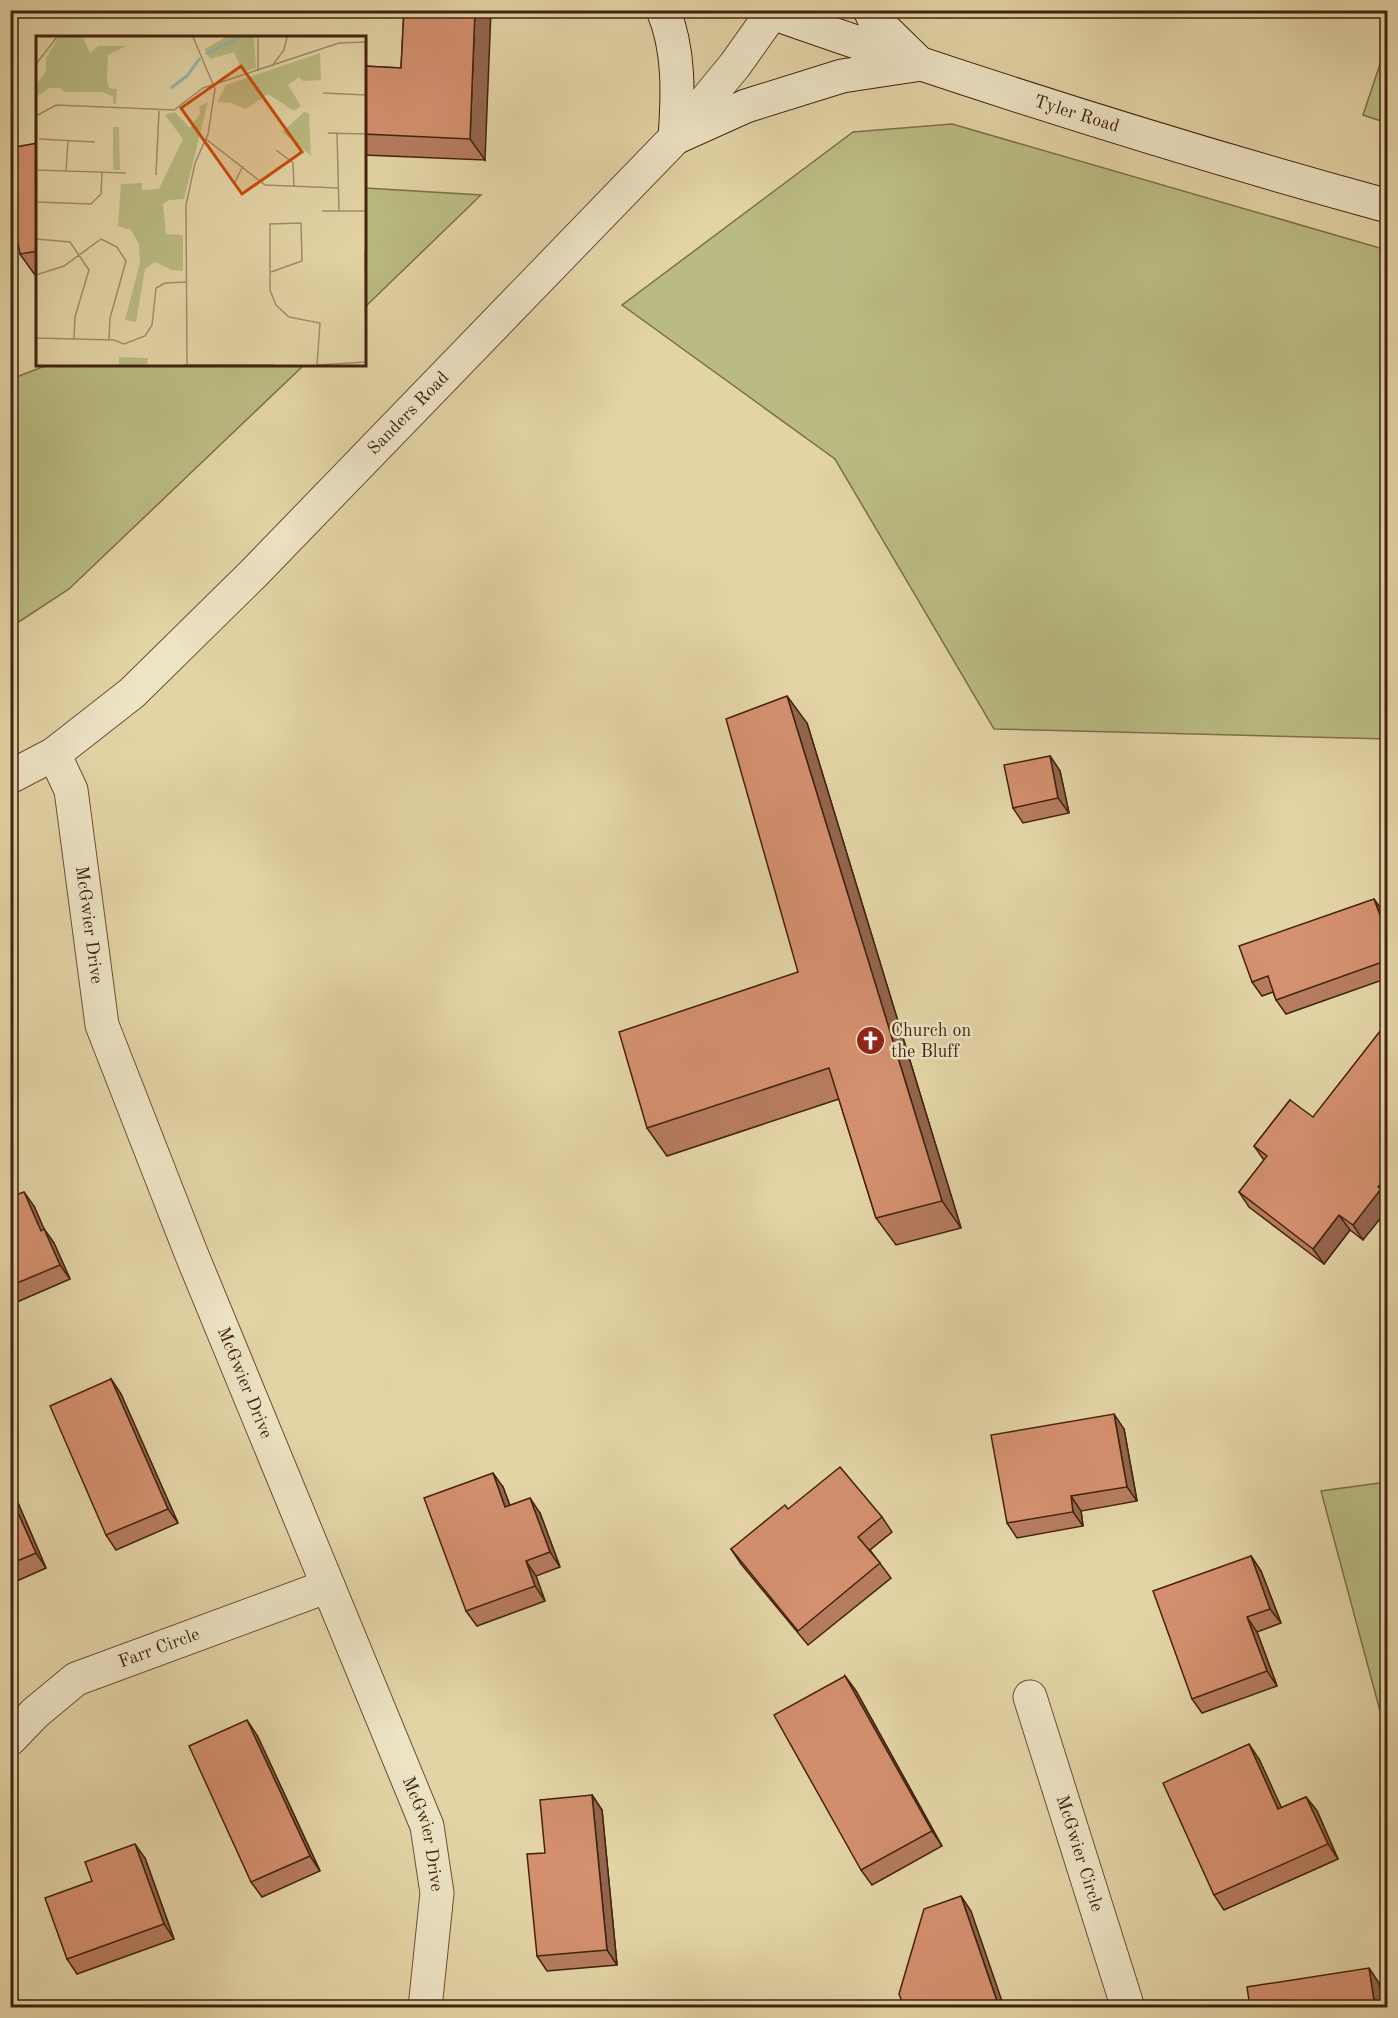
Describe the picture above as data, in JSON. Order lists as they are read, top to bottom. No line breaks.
{"streets":{"street":["Tyler Road","Sanders Road","McGwier Drive","Farr Circle","McGwier Circle"]},"crossings":[["Tyler Road","Sanders Road"],["Sanders Road","McGwier Drive"],["McGwier Drive","Farr Circle"]],"places":{"church":["Church on the Bluff"]}}
